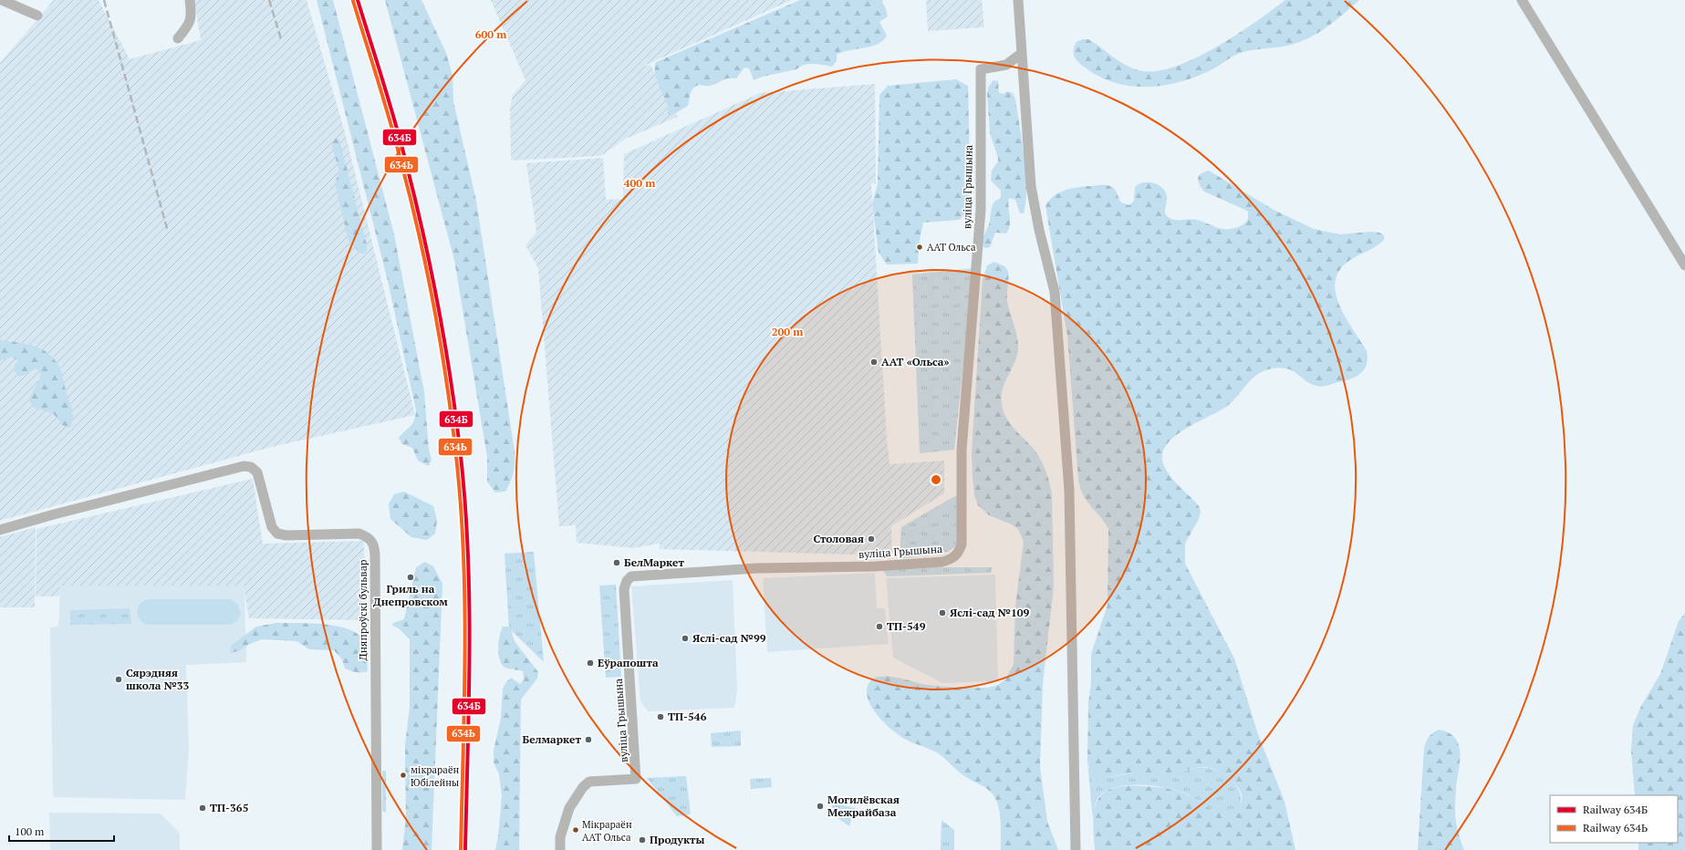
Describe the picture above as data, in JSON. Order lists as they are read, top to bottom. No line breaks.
{"streets":{"street":["вуліца Грышына","Дняпроўскі бульвар"]},"places":["ААТ Ольса","ААТ «Ольса»","Столовая","БелМаркет","Гриль на Днепровском","Яслі-сад №109","ТП-549","Яслі-сад №99","Еўрапошта","Сярэдняя школа №33","ТП-546","Белмаркет","мікрараён Юбілейны","Могилёвская Межрайбаза","ТП-365","Мікрараён ААТ Ольса","Продукты"],"lines":["rail line 634Б","rail line 634Ь"],"legend":["Railway 634Б","Railway 634Ь"],"scale_bar":"100 m","rings":["600 m","400 m","200 m"]}
